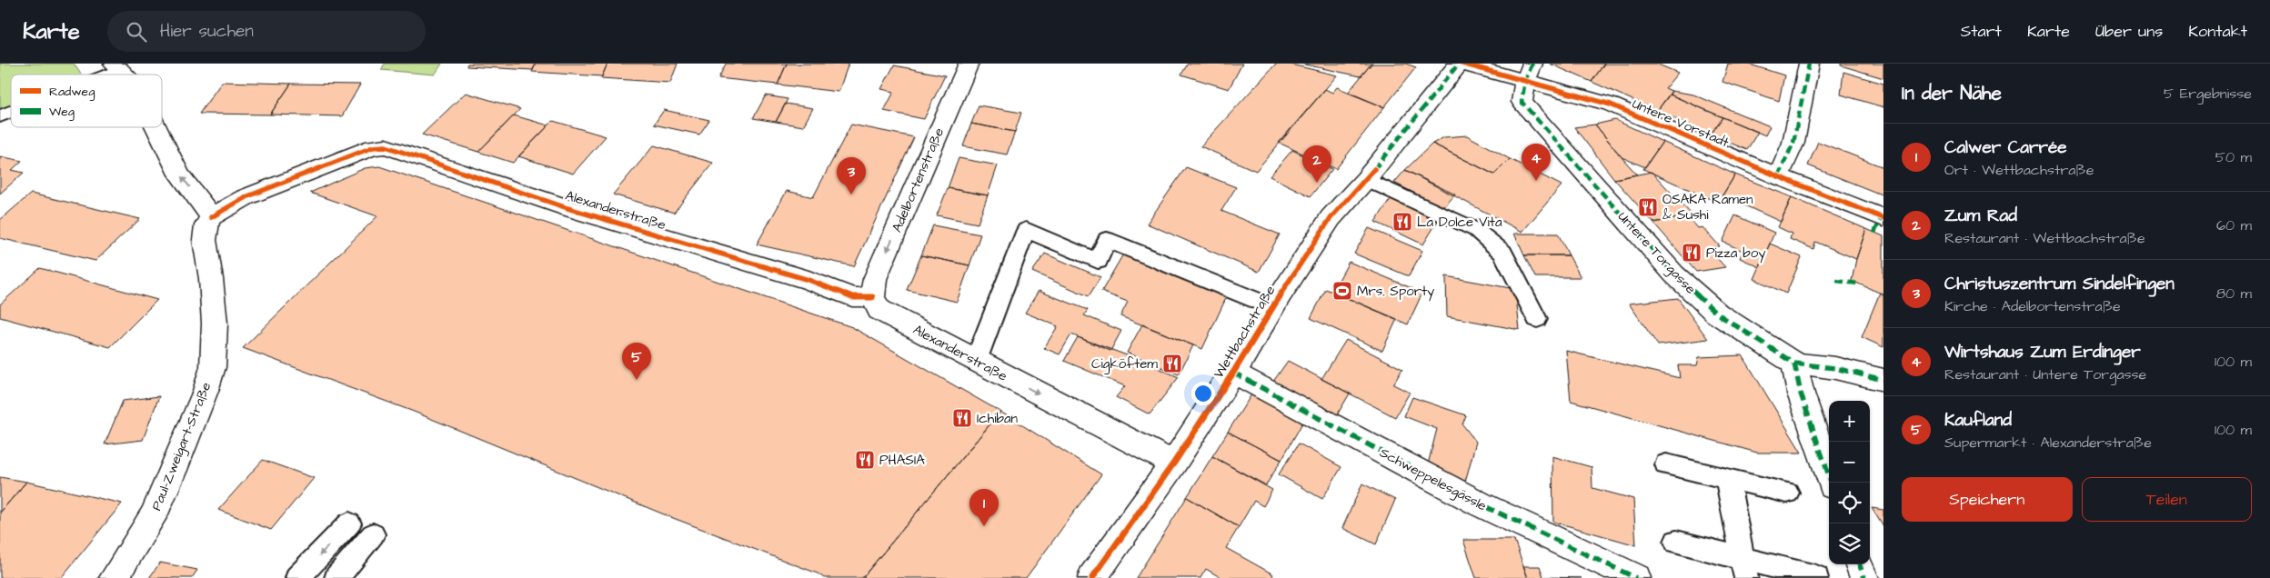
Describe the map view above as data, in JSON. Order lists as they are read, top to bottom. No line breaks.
{"streets":{"street":["Untere Vorstadt","Adelbortenstraße","Alexanderstraße","Untere Torgasse","Wettbachstraße","Paul-Zweigart-Straße","Schweppelesgässle"]},"crossings":[["Untere Vorstadt","Untere Torgasse"],["Adelbortenstraße","Alexanderstraße"],["Alexanderstraße","Wettbachstraße"],["Alexanderstraße","Paul-Zweigart-Straße"],["Wettbachstraße","Schweppelesgässle"]],"one_way":["Adelbortenstraße"],"places":{"restaurant":["OSAKA Ramen & Sushi","La Dolce Vita","Pizza boy","Cigköftem","Ichiban","PHASIA"],"sports":["Mrs. Sporty"]},"legend":["Radweg","Weg"],"page":{"header":"Karte","search":"Hier suchen","nav":["Start","Karte","Über uns","Kontakt"],"heading":["In der Nähe","5 Ergebnisse"],"list":[{"mark":"1","name":"Calwer Carrée","note":"Ort · Wettbachstraße","value":"50 m"},{"mark":"2","name":"Zum Rad","note":"Restaurant · Wettbachstraße","value":"60 m"},{"mark":"3","name":"Christuszentrum Sindelfingen","note":"Kirche · Adelbortenstraße","value":"80 m"},{"mark":"4","name":"Wirtshaus Zum Erdinger","note":"Restaurant · Untere Torgasse","value":"100 m"},{"mark":"5","name":"Kaufland","note":"Supermarkt · Alexanderstraße","value":"100 m"}],"pins":["4","2","3","5","1"],"map_buttons":["+","−"],"buttons":["Speichern","Teilen"]}}
